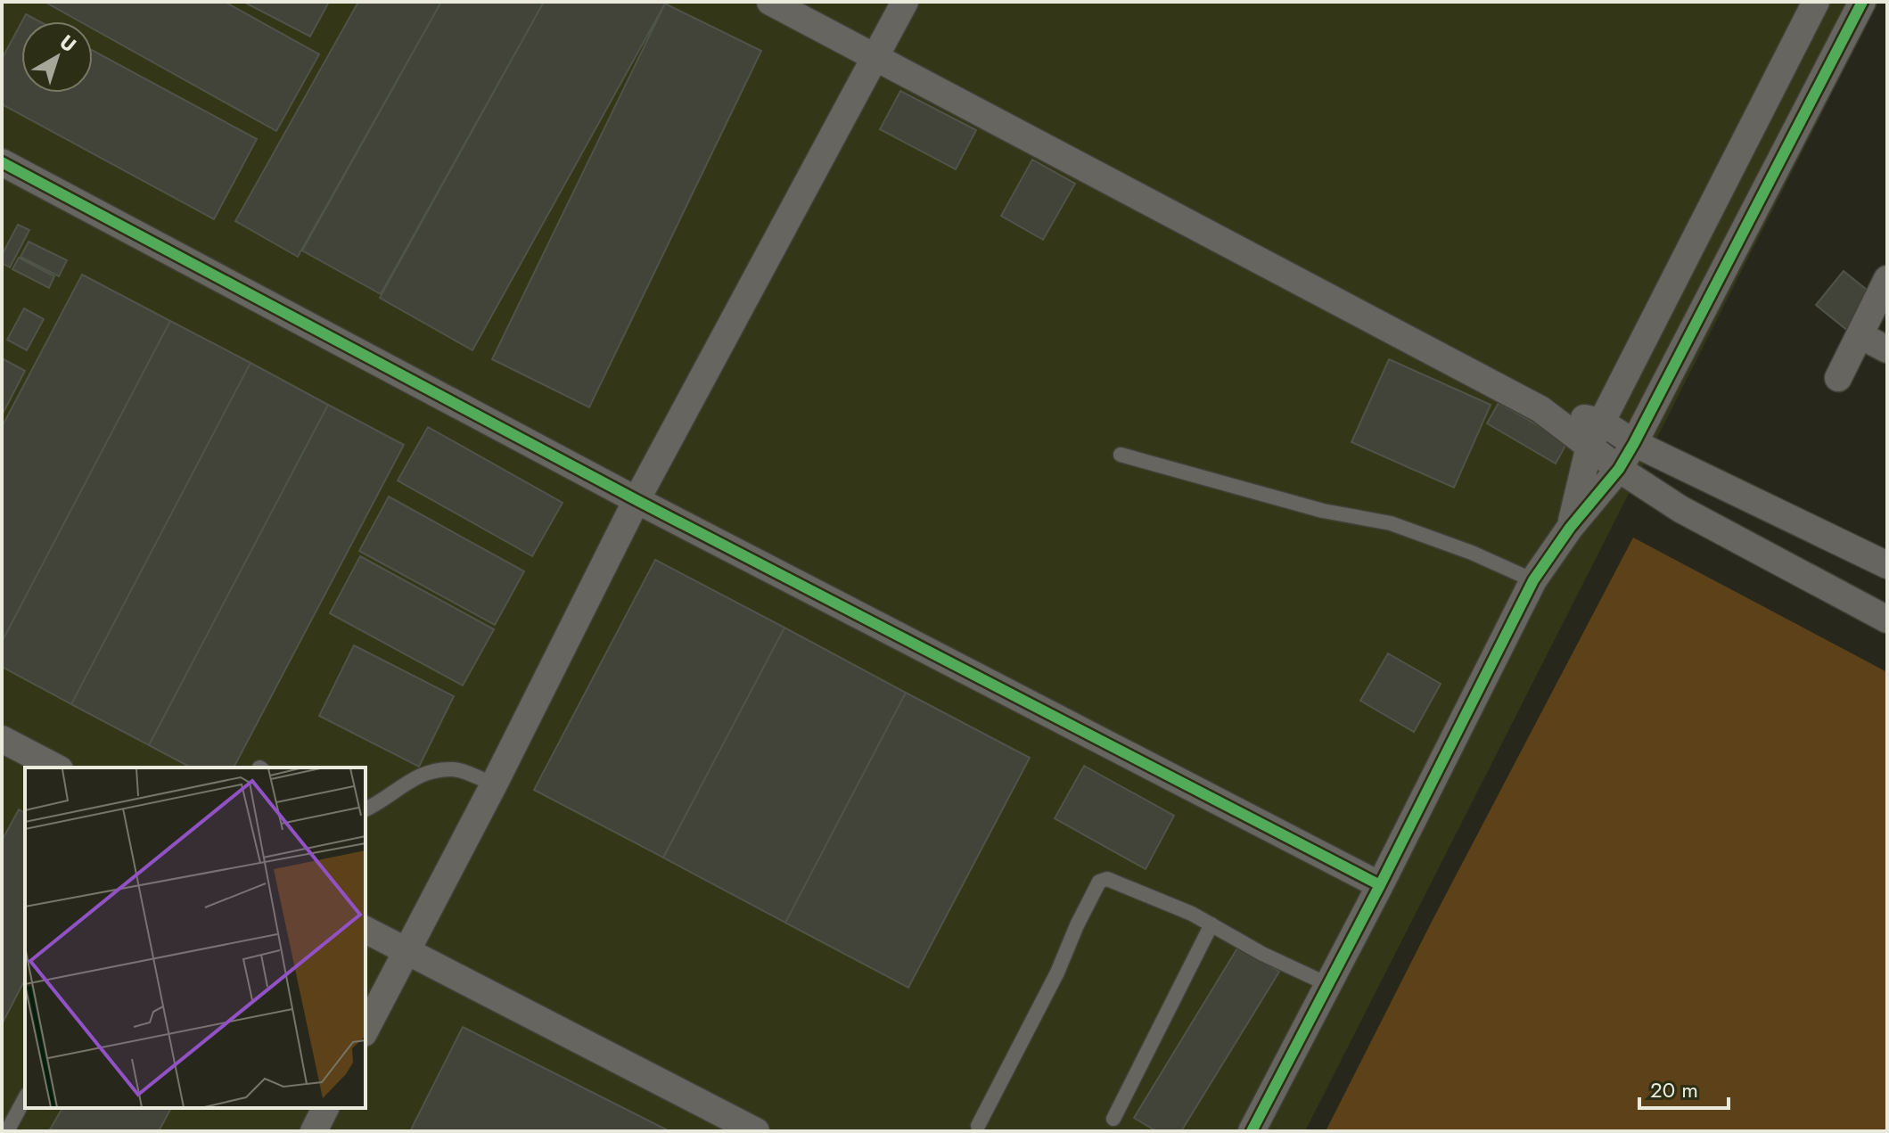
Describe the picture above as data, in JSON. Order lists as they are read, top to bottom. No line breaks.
{"scale_bar":"20 m","north":"top right"}
